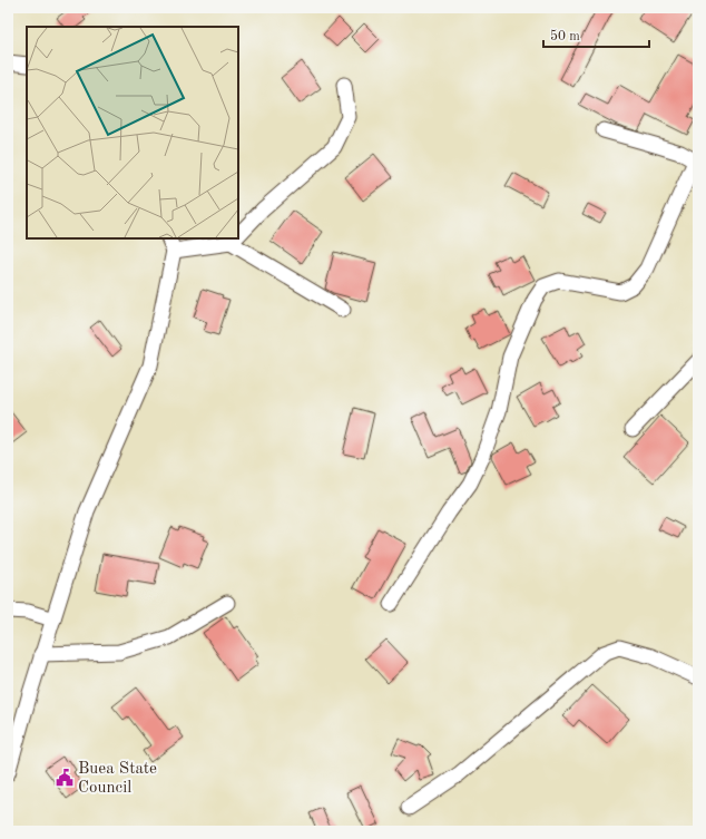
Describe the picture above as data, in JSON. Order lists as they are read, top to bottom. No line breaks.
{"places":{"public building":["Buea State Council"]},"scale_bar":"50 m"}
